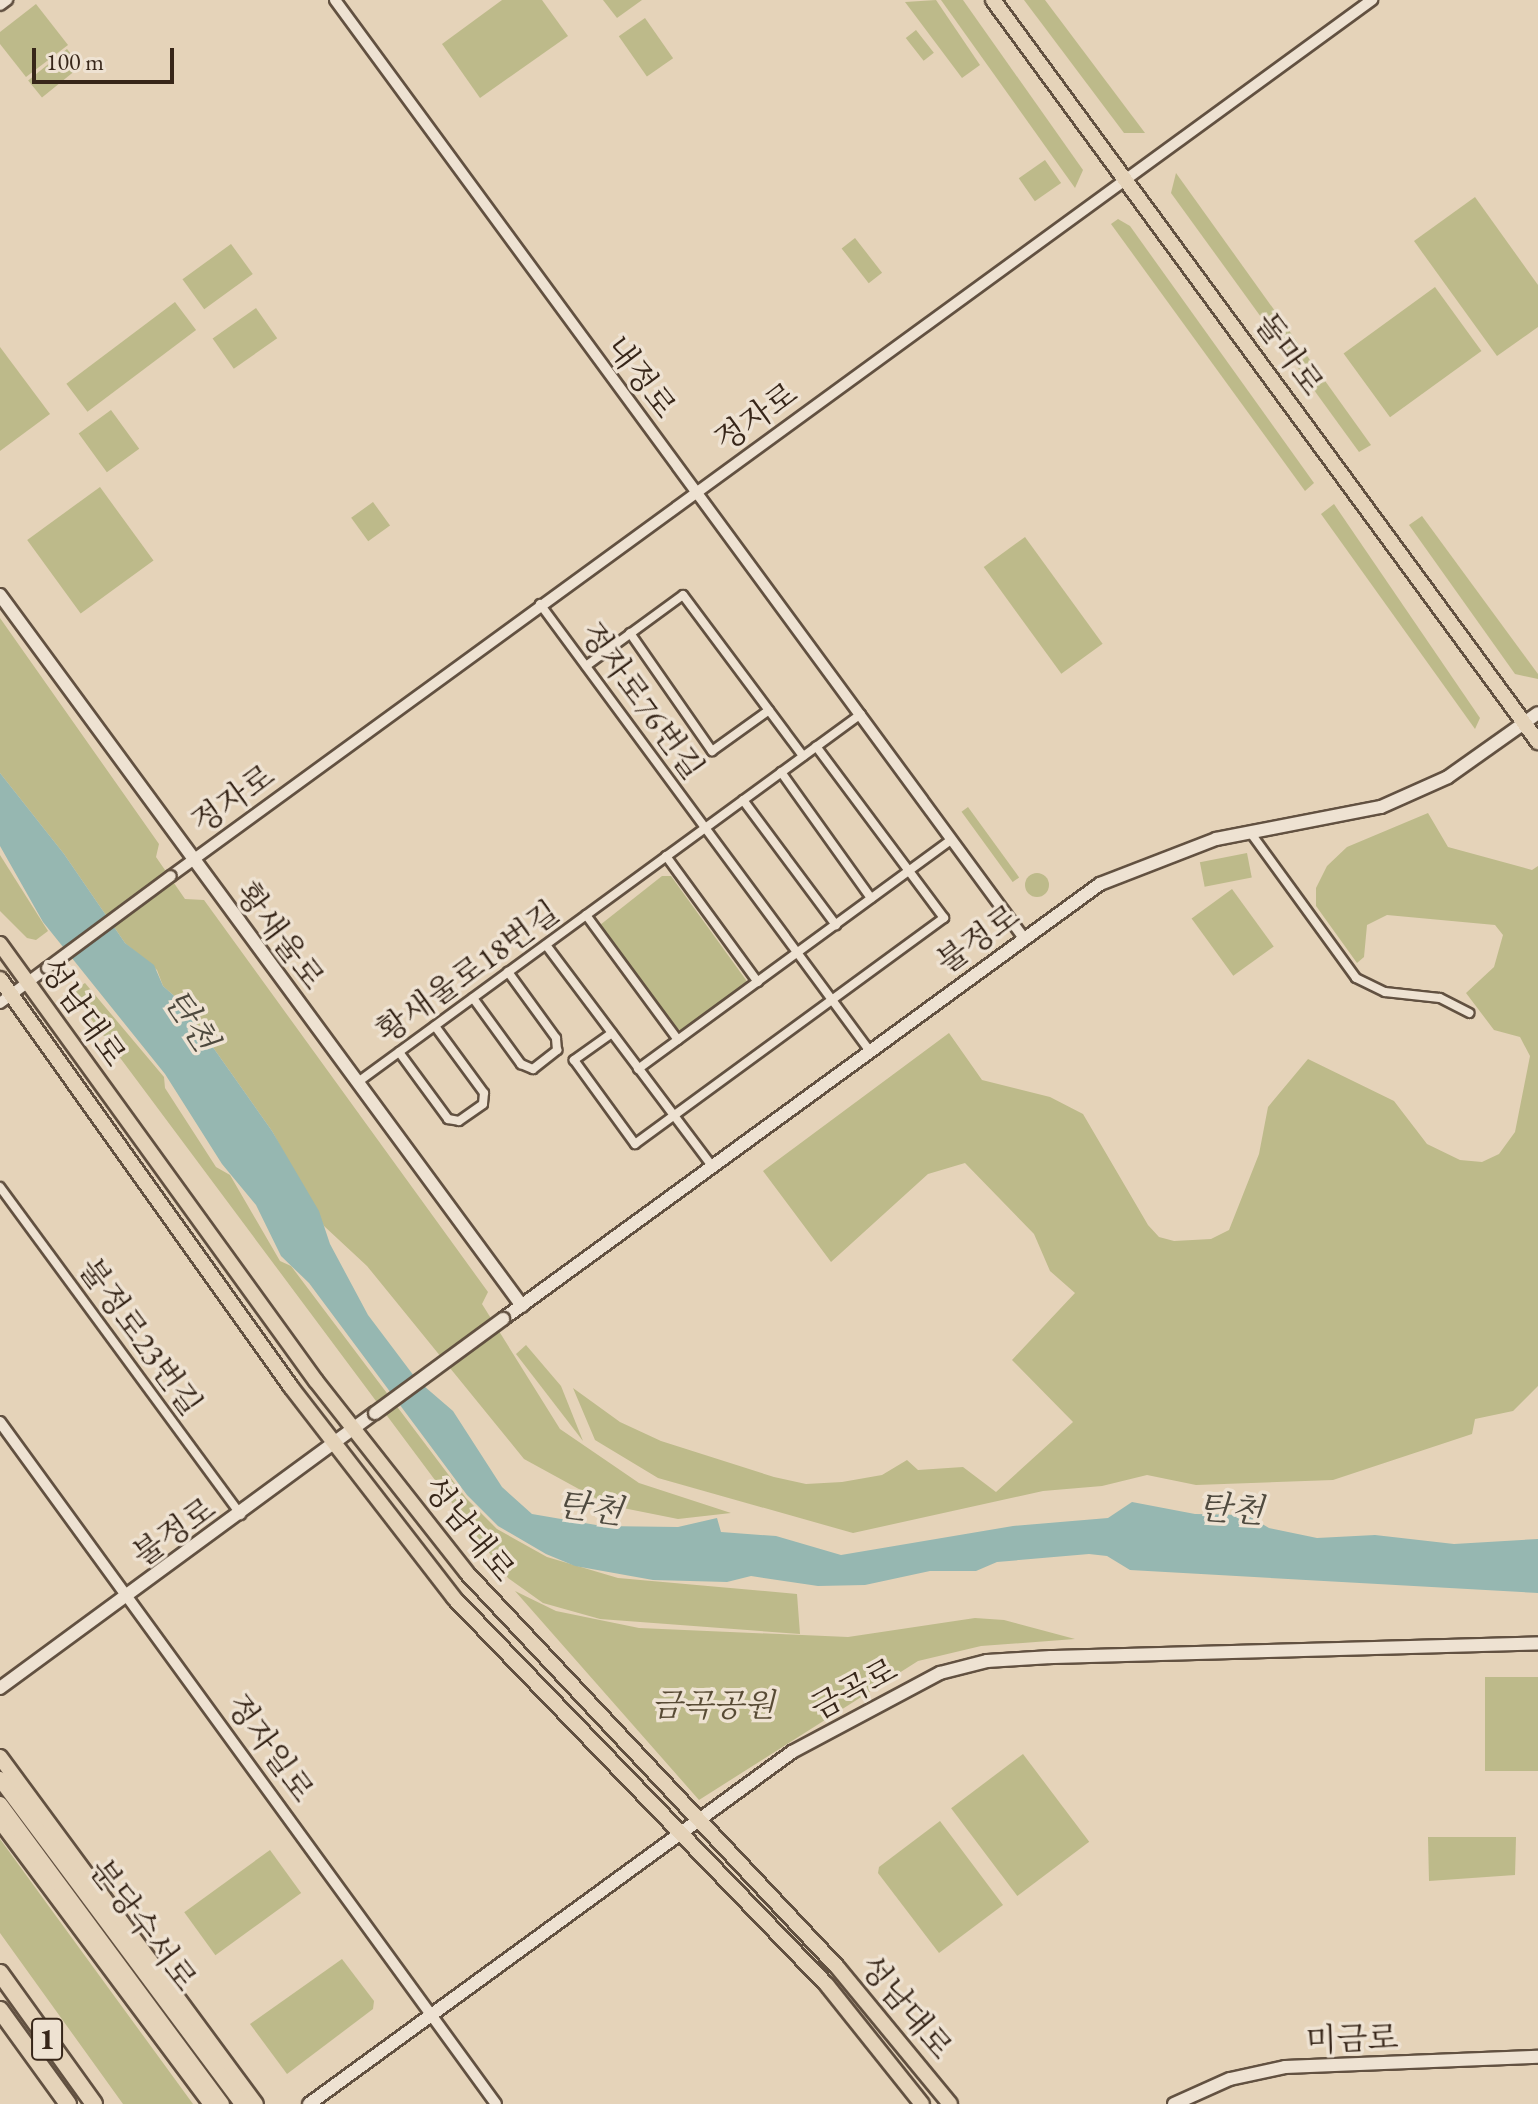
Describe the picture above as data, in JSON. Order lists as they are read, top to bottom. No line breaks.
{"streets":{"highway":["1"],"main road":["돌마로","황새울로","불정로","성남대로","금곡로","분당수서로","미금로"],"street":["내정로","정자로","정자로76번길","황새울로18번길","불정로23번길","정자일로"]},"crossings":[["돌마로","정자로"],["돌마로","불정로"],["내정로","정자로"],["내정로","불정로"],["내정로","황새울로18번길"],["정자로","정자로76번길"],["정자로","황새울로"],["정자로","성남대로"],["정자로76번길","불정로"],["정자로76번길","황새울로18번길"],["황새울로","불정로"],["황새울로","황새울로18번길"],["불정로","성남대로"],["불정로","불정로23번길"],["불정로","정자일로"],["성남대로","금곡로"],["금곡로","정자일로"]],"water":["탄천"],"parks":["금곡공원"],"scale_bar":"100 m"}
